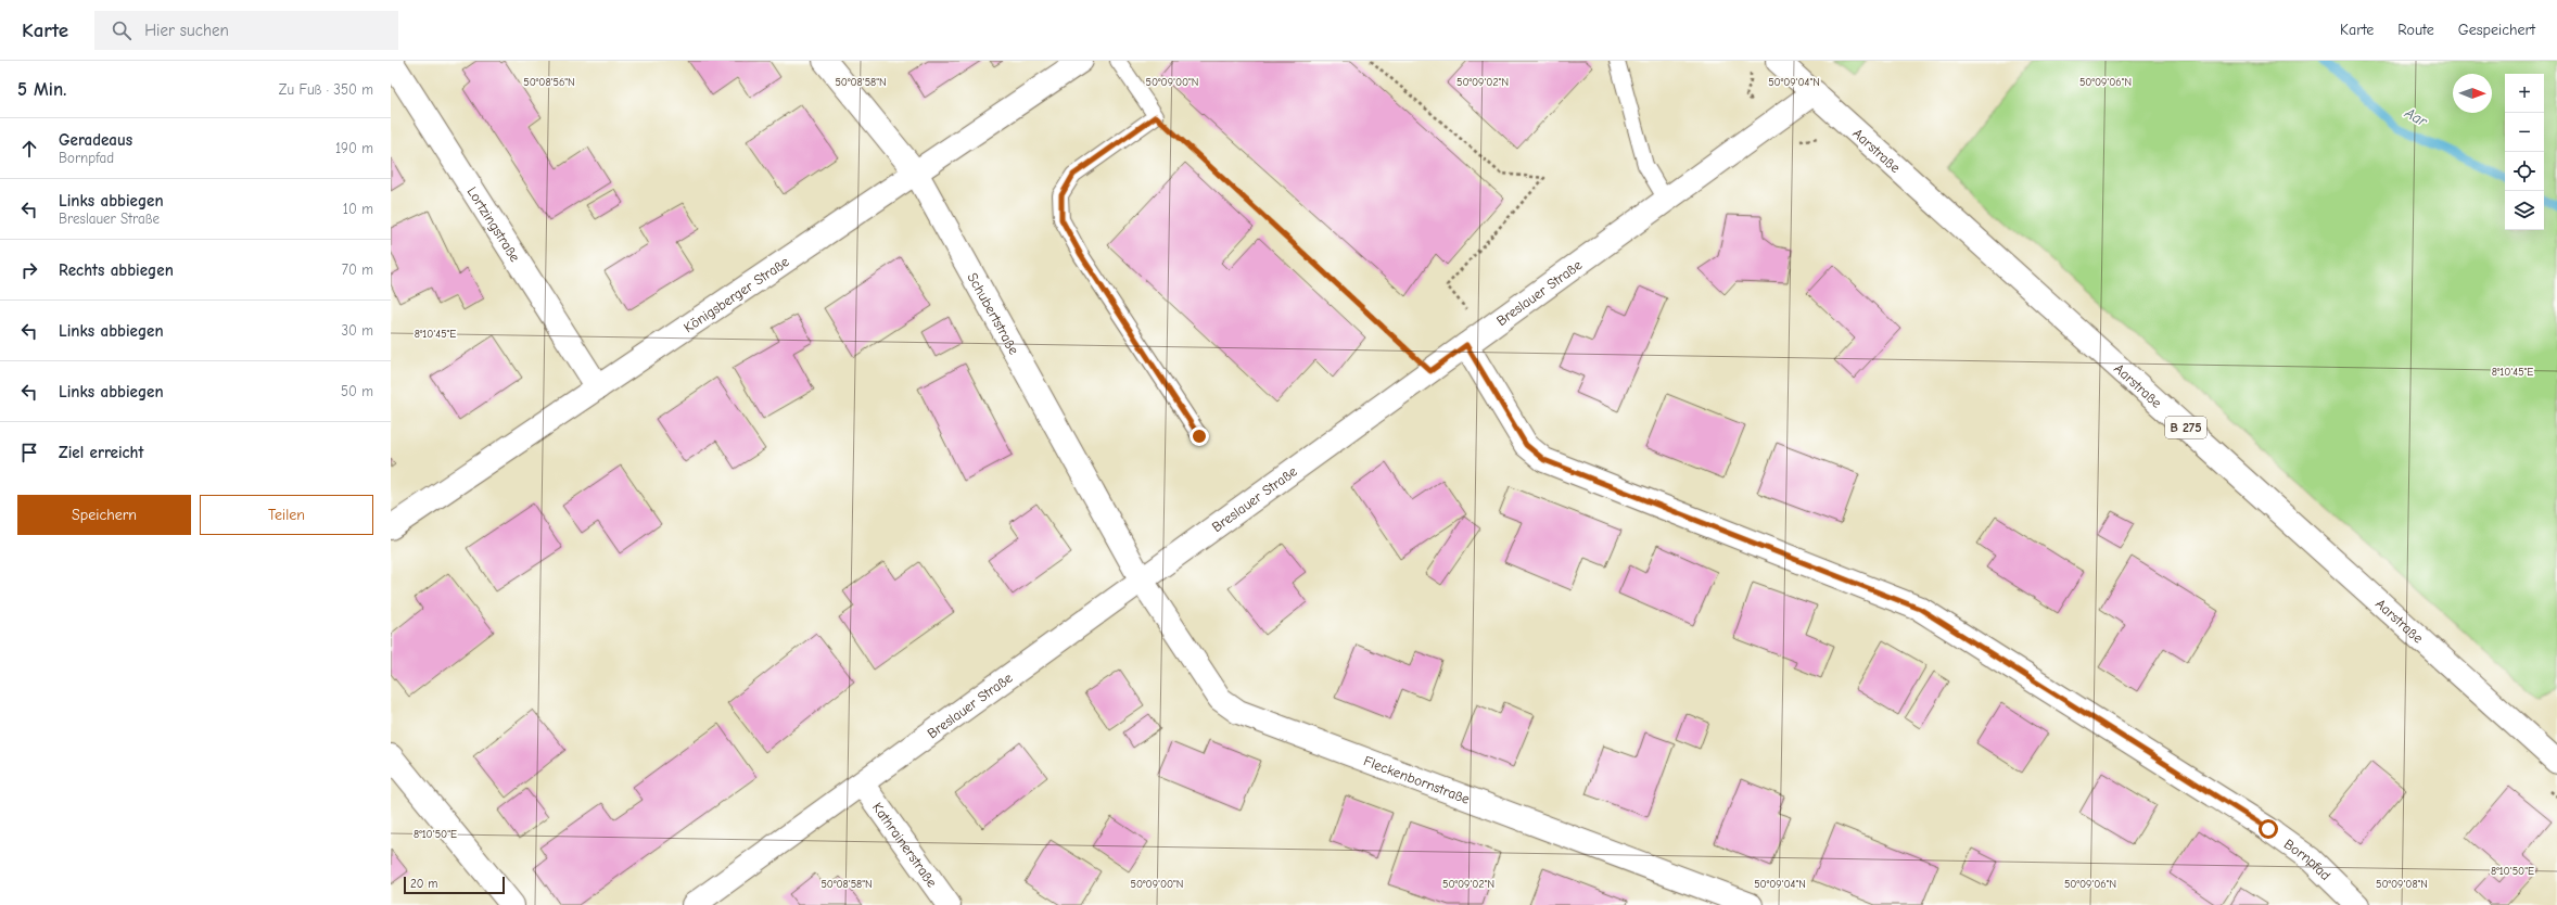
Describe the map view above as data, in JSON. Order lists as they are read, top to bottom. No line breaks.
{"streets":{"street":["Aarstraße","Lortzingstraße","Breslauer Straße","Königsberger Straße","Schubertstraße","B 275","Fleckenbornstraße","Kathrainerstraße","Bornpfad"]},"crossings":[["Aarstraße","Breslauer Straße"],["Lortzingstraße","Königsberger Straße"],["Breslauer Straße","Schubertstraße"],["Breslauer Straße","Fleckenbornstraße"],["Breslauer Straße","Kathrainerstraße"],["Breslauer Straße","Bornpfad"],["Königsberger Straße","Schubertstraße"],["Schubertstraße","Fleckenbornstraße"]],"water":["Aar"],"scale_bar":"20 m","north":"right","page":{"header":"Karte","search":"Hier suchen","nav":["Karte","Route","Gespeichert"],"heading":["5 Min.","Zu Fuß · 350 m"],"map_buttons":["+","−"],"list":[["Geradeaus","Bornpfad","190 m"],["Links abbiegen","Breslauer Straße","10 m"],["Rechts abbiegen","70 m"],["Links abbiegen","30 m"],["Links abbiegen","50 m"],"Ziel erreicht"],"buttons":["Speichern","Teilen"],"scale":"20 m"},"coordinates":["50°08'56\"N","50°08'58\"N","50°09'00\"N","50°09'02\"N","50°09'04\"N","50°09'06\"N","8°10'45\"E","8°10'50\"E","50°09'08\"N"]}
